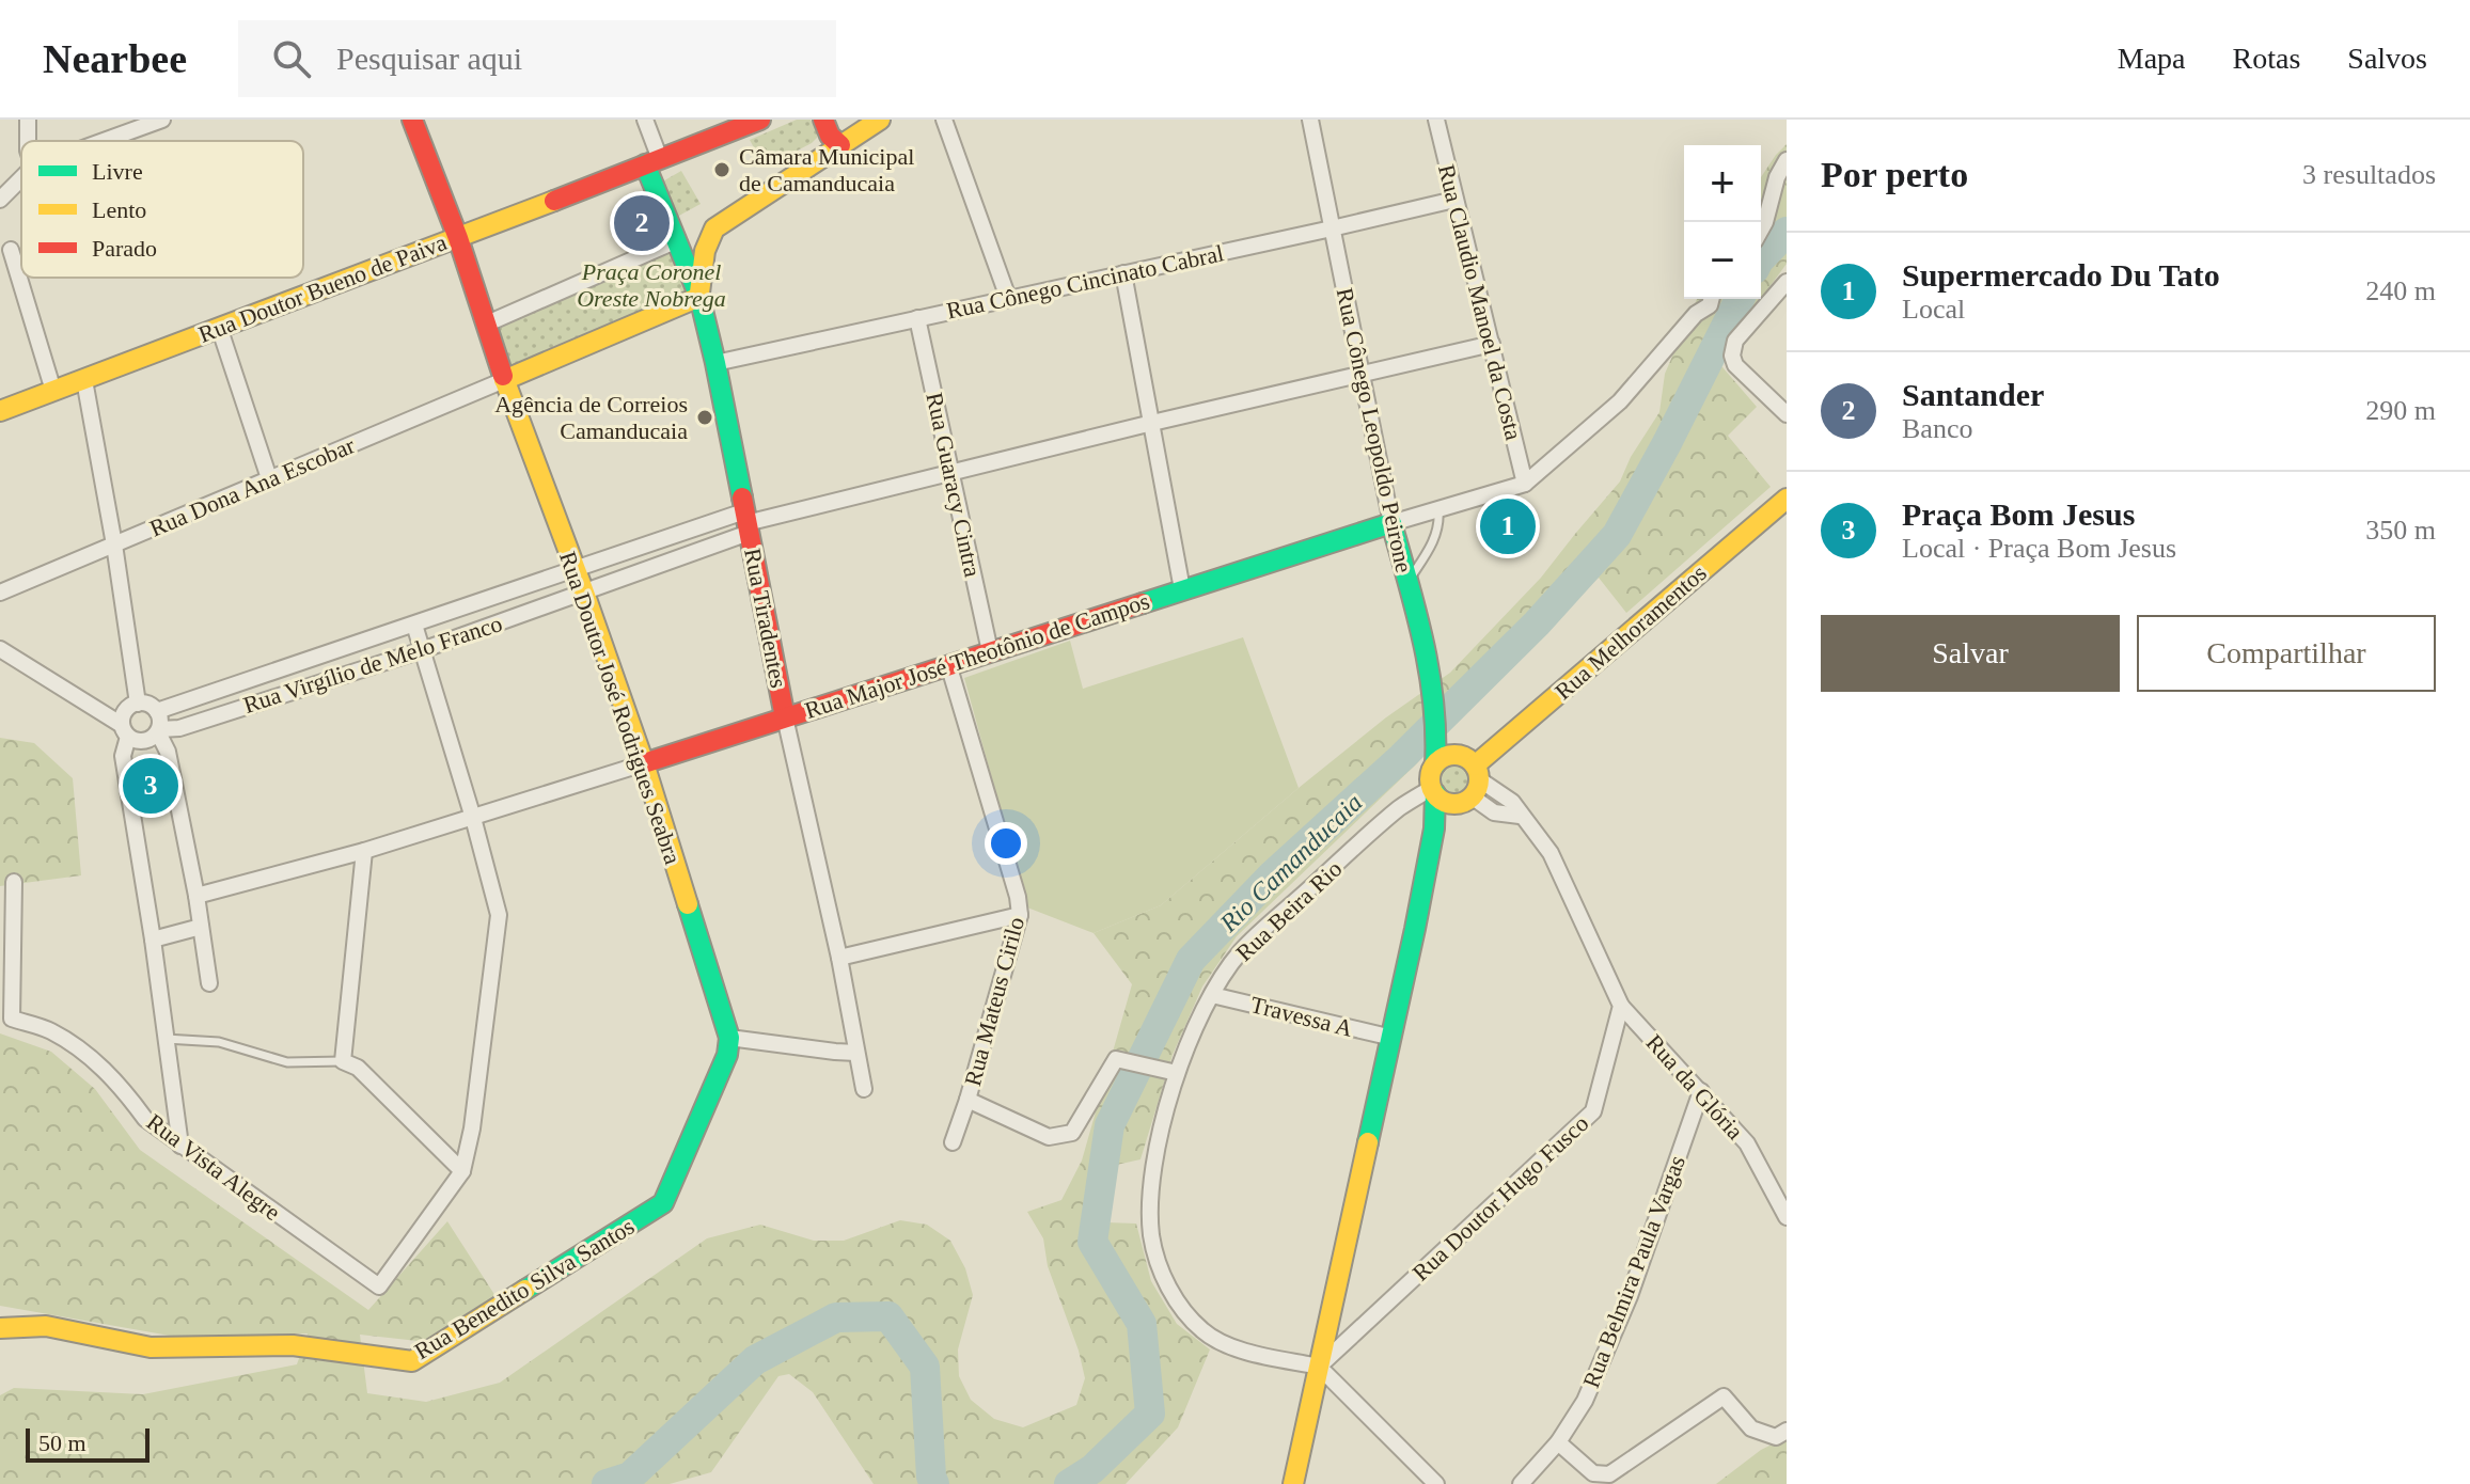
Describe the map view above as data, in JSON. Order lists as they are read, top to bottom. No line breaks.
{"streets":{"main road":["Rua Doutor Bueno de Paiva","Rua Cônego Leopoldo Peirone","Rua Tiradentes","Rua Melhoramentos","Rua Major José Theotônio de Campos","Rua Doutor José Rodrigues Seabra","Rua Benedito Silva Santos"],"street":["Rua Cônego Cincinato Cabral","Rua Claudio Manoel da Costa","Rua Guaracy Cintra","Rua Dona Ana Escobar","Rua Virgílio de Melo Franco","Rua Beira Rio","Rua Mateus Cirilo","Travessa A","Rua da Glória","Rua Vista Alegre","Rua Doutor Hugo Fusco","Rua Belmira Paula Vargas"]},"crossings":[["Rua Cônego Cincinato Cabral","Rua Claudio Manoel da Costa"],["Rua Cônego Cincinato Cabral","Rua Cônego Leopoldo Peirone"],["Rua Cônego Cincinato Cabral","Rua Guaracy Cintra"],["Rua Cônego Cincinato Cabral","Rua Tiradentes"],["Rua Doutor Bueno de Paiva","Rua Doutor José Rodrigues Seabra"],["Rua Claudio Manoel da Costa","Rua Major José Theotônio de Campos"],["Rua Cônego Leopoldo Peirone","Rua Melhoramentos"],["Rua Cônego Leopoldo Peirone","Rua Major José Theotônio de Campos"],["Rua Cônego Leopoldo Peirone","Rua Beira Rio"],["Rua Guaracy Cintra","Rua Major José Theotônio de Campos"],["Rua Dona Ana Escobar","Rua Doutor José Rodrigues Seabra"],["Rua Tiradentes","Rua Major José Theotônio de Campos"],["Rua Tiradentes","Rua Virgílio de Melo Franco"],["Rua Melhoramentos","Rua Beira Rio"],["Rua Major José Theotônio de Campos","Rua Doutor José Rodrigues Seabra"],["Rua Major José Theotônio de Campos","Rua Mateus Cirilo"],["Rua Virgílio de Melo Franco","Rua Doutor José Rodrigues Seabra"],["Rua Doutor José Rodrigues Seabra","Rua Benedito Silva Santos"],["Rua Beira Rio","Travessa A"],["Rua Beira Rio","Rua Doutor Hugo Fusco"],["Rua da Glória","Rua Doutor Hugo Fusco"],["Rua da Glória","Rua Belmira Paula Vargas"]],"water":["Rio Camanducaia"],"parks":["Praça Coronel Oreste Nobrega"],"places":["Câmara Municipal de Camanducaia","Agência de Correios Camanducaia"],"legend":["Livre","Lento","Parado"],"scale_bar":"50 m","page":{"header":"Nearbee","search":"Pesquisar aqui","nav":["Mapa","Rotas","Salvos"],"heading":["Por perto","3 resultados"],"map_buttons":["+","−"],"pins":["2","1","3"],"list":[{"mark":"1","name":"Supermercado Du Tato","note":"Local","value":"240 m"},{"mark":"2","name":"Santander","note":"Banco","value":"290 m"},{"mark":"3","name":"Praça Bom Jesus","note":"Local · Praça Bom Jesus","value":"350 m"}],"buttons":["Salvar","Compartilhar"],"scale":"50 m"}}
